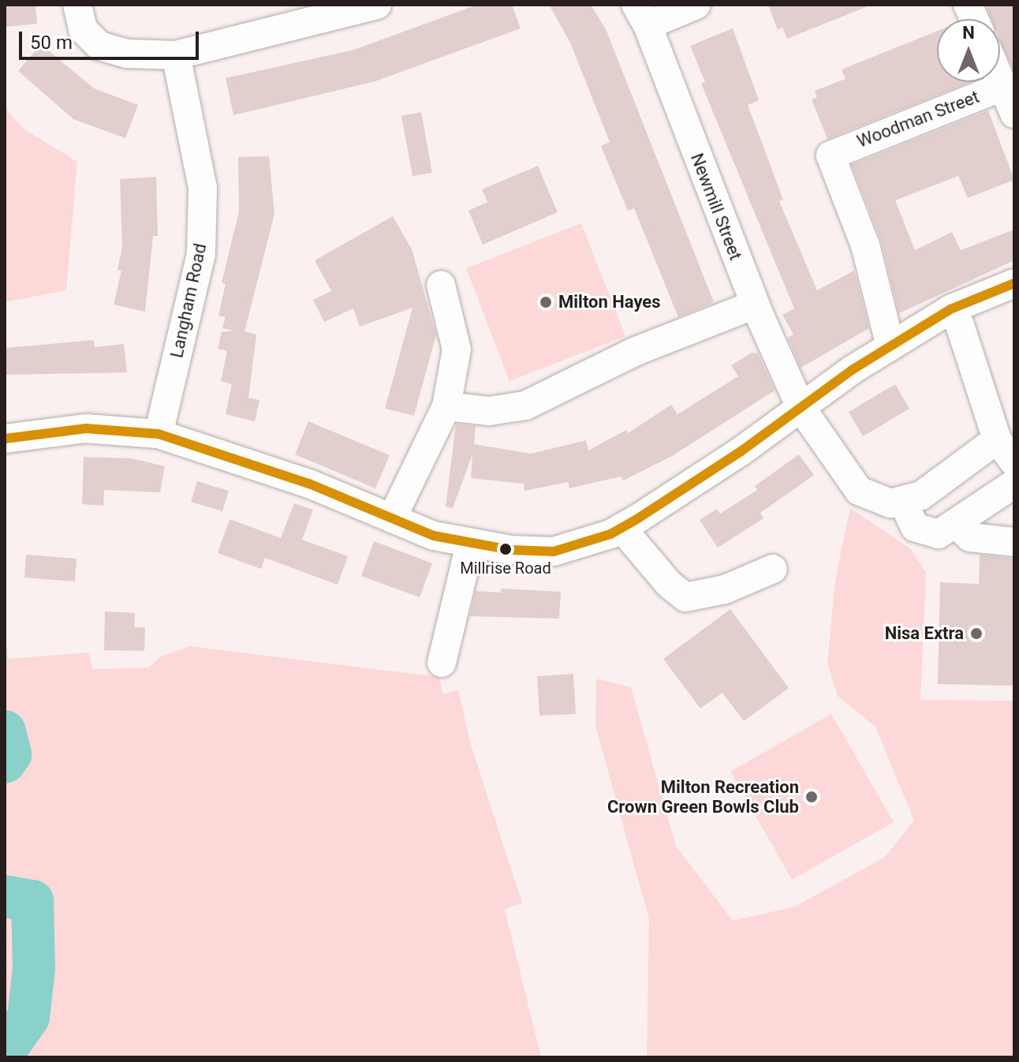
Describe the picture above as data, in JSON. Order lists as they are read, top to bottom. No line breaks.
{"streets":{"street":["Woodman Street","Newmill Street","Langham Road"]},"places":["Milton Hayes","Millrise Road","Nisa Extra","Milton Recreation Crown Green Bowls Club"],"scale_bar":"50 m","north":"top"}
